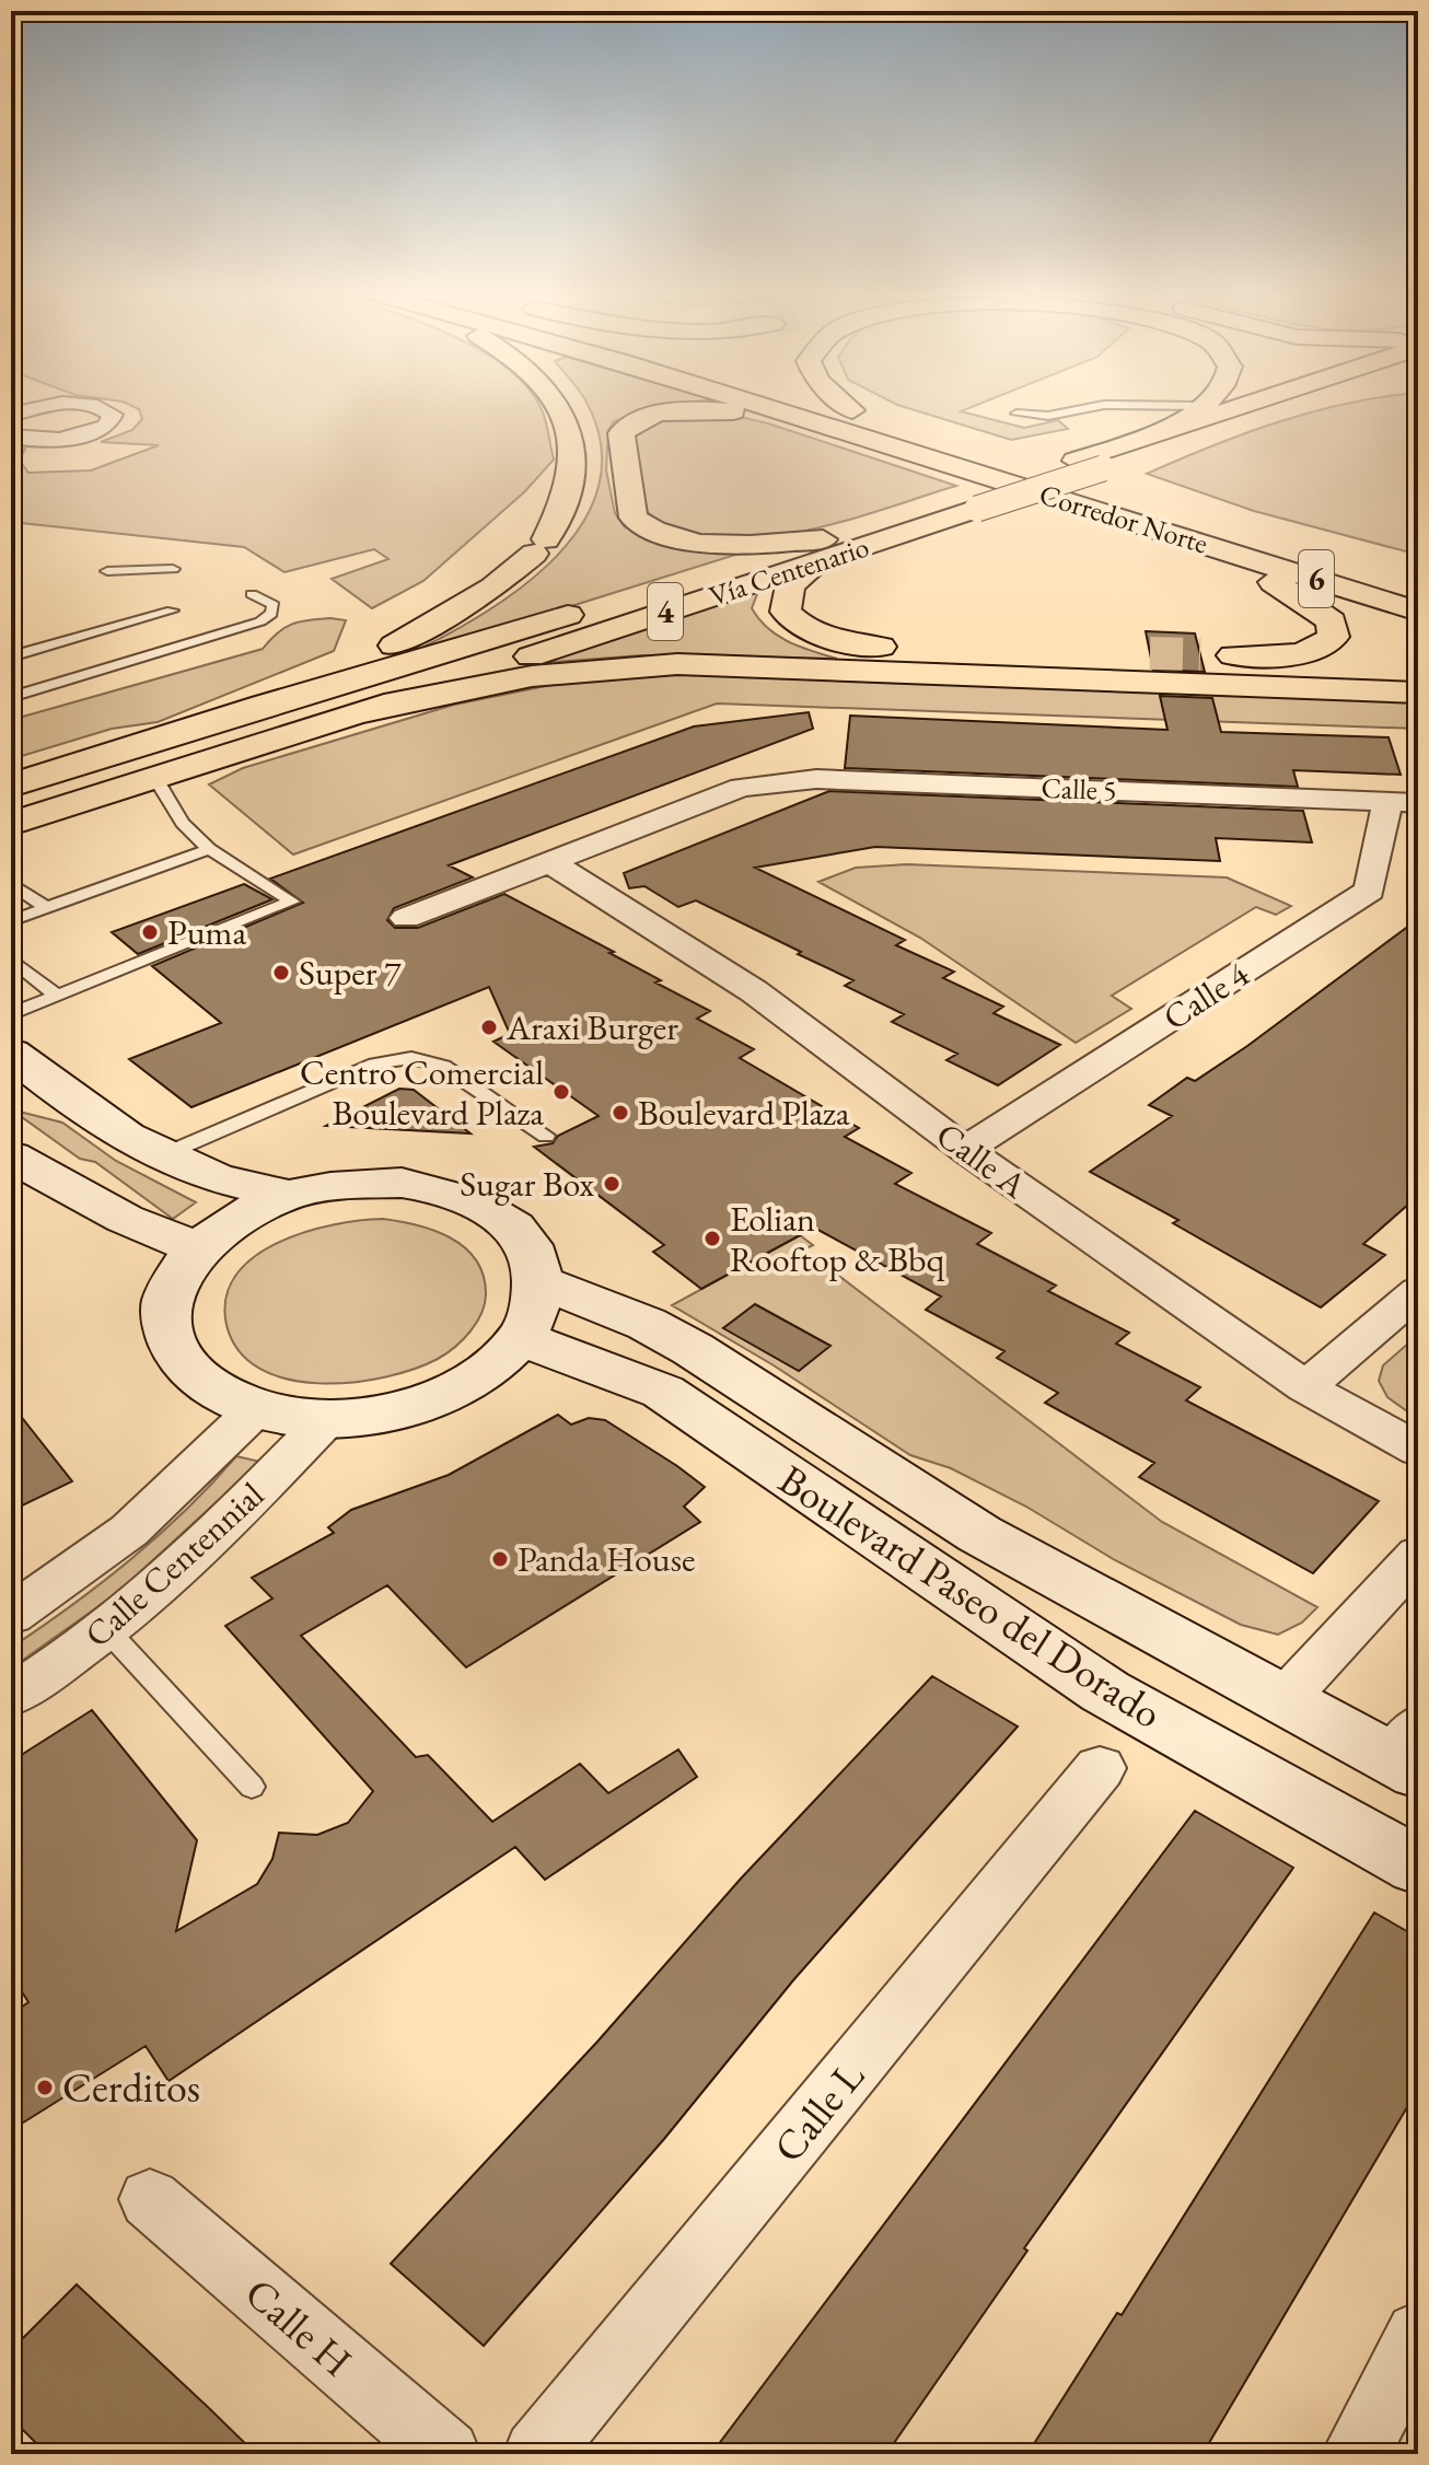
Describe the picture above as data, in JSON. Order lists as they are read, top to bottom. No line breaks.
{"streets":{"highway":["Corredor Norte","Vía Centenario","6","4"],"street":["Calle 5","Calle 4","Calle A","Calle Centennial","Boulevard Paseo del Dorado","Calle L","Calle H"]},"crossings":[["Calle 5","Calle 4"],["Calle 5","Calle A"],["Calle 4","Calle A"],["Calle Centennial","Boulevard Paseo del Dorado"]],"places":["Puma","Super 7","Araxi Burger","Centro Comercial Boulevard Plaza","Boulevard Plaza","Sugar Box","Eolian Rooftop & Bbq","Panda House","Cerditos"]}
